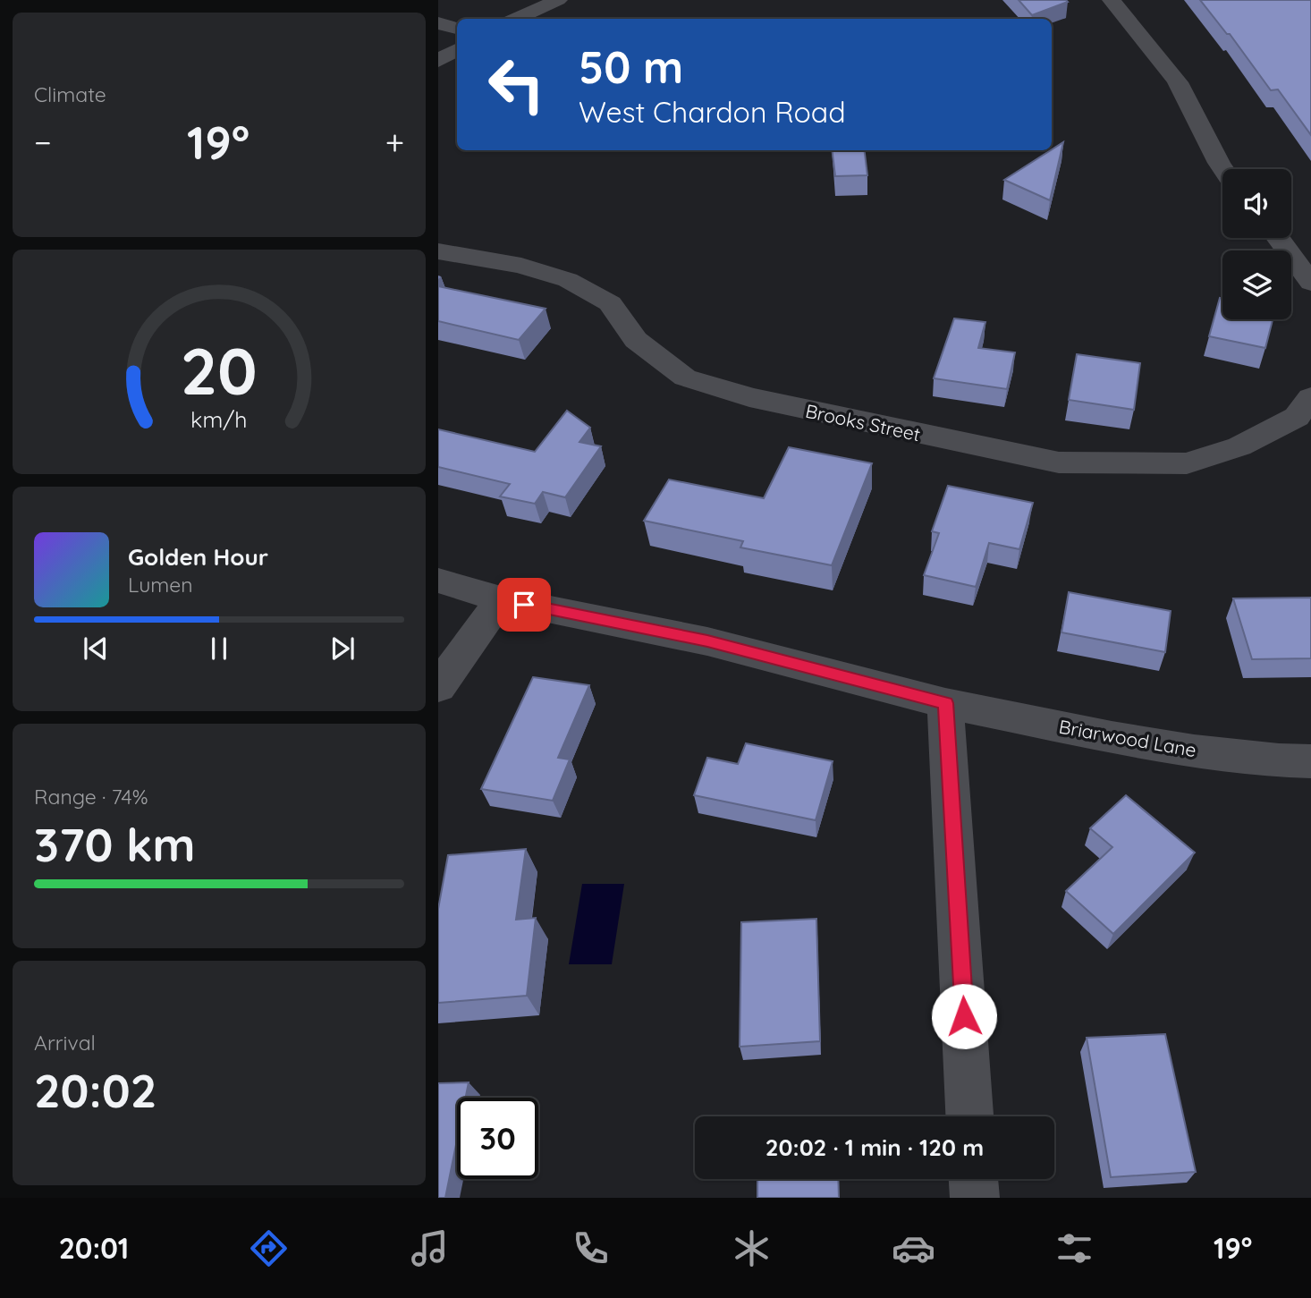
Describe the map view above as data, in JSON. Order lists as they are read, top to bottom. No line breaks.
{"streets":{"street":["Brooks Street","Briarwood Lane"]},"page":{"tile":["Climate",["Range · 74%","370 km"],["Arrival","20:02"]],"turn":["50 m","West Chardon Road"],"heat":["−","19°","+"],"song":["Golden Hour","Lumen"],"limit":"30","trip":"20:02 · 1 min · 120 m","tabs":["20:01","19°"],"gauge":["20","km/h"]}}
